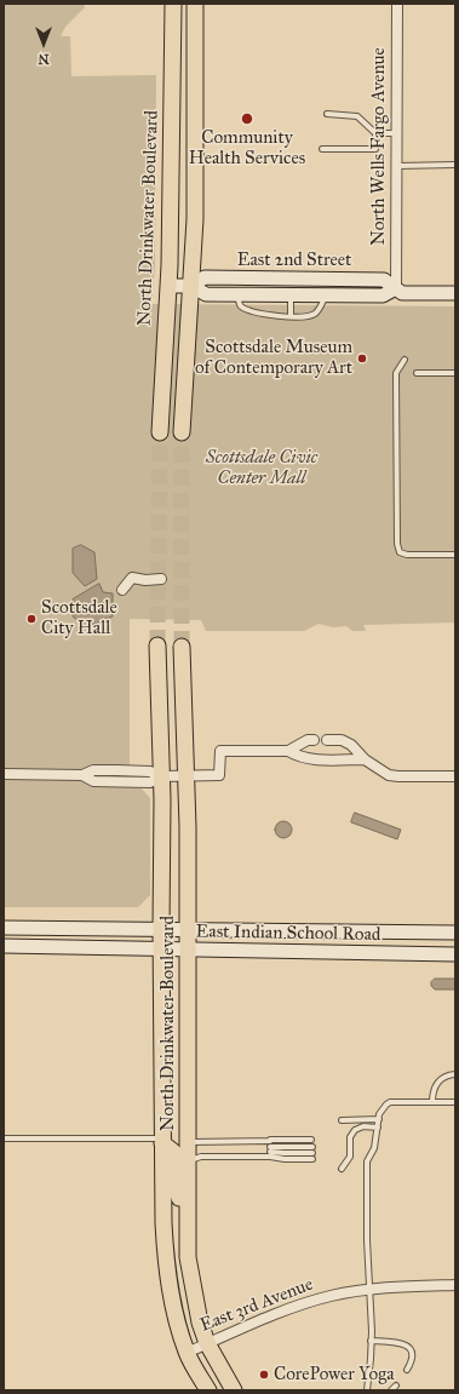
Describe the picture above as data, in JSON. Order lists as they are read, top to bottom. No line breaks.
{"streets":{"main road":["North Drinkwater Boulevard","East 2nd Street","East Indian School Road"],"street":["North Wells Fargo Avenue","East 3rd Avenue"]},"crossings":[["North Wells Fargo Avenue","East 2nd Street"],["North Drinkwater Boulevard","East 2nd Street"],["North Drinkwater Boulevard","East Indian School Road"],["North Drinkwater Boulevard","East 3rd Avenue"]],"parks":["Scottsdale Civic Center Mall"],"places":["Community Health Services","Scottsdale Museum of Contemporary Art","Scottsdale City Hall","CorePower Yoga"],"north":"bottom"}
